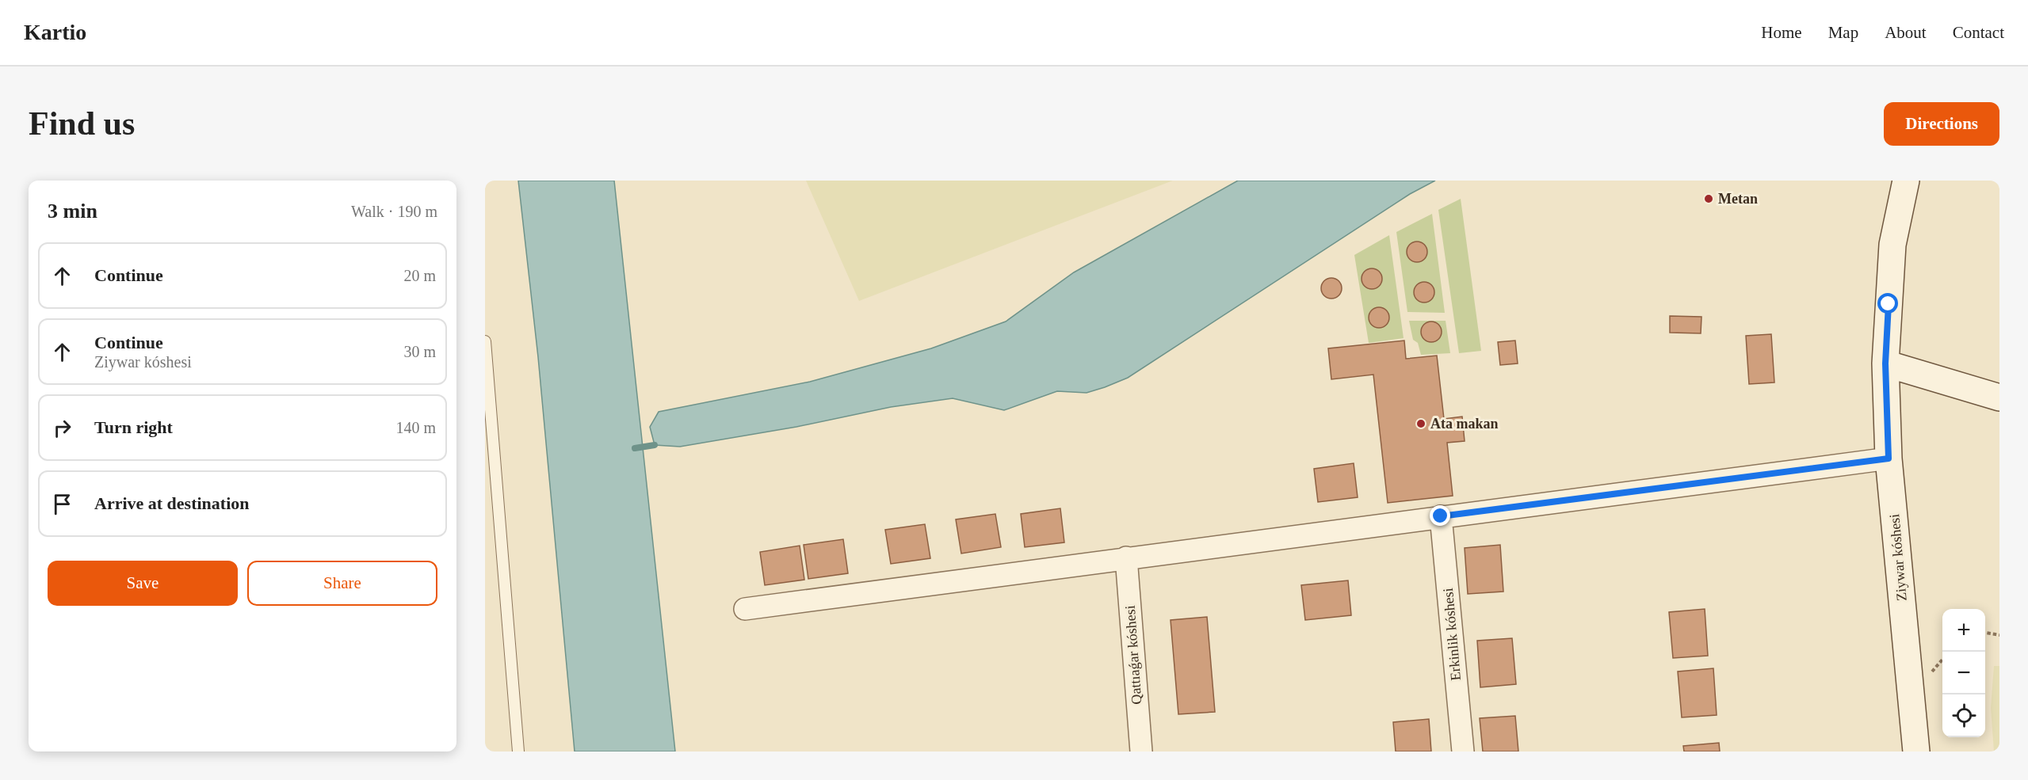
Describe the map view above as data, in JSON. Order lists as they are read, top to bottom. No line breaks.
{"streets":{"main road":["Ziywar kóshesi"],"street":["Erkinlik kóshesi","Qattıaǵar kóshesi"]},"places":["Metan","Ata makan"],"page":{"header":"Kartio","nav":["Home","Map","About","Contact"],"buttons":["Directions",["Save","Share"]],"title":"Find us","heading":["3 min","Walk · 190 m"],"list":[["Continue","20 m"],["Continue","Ziywar kóshesi","30 m"],["Turn right","140 m"],"Arrive at destination"],"map_buttons":["+","−"]}}
